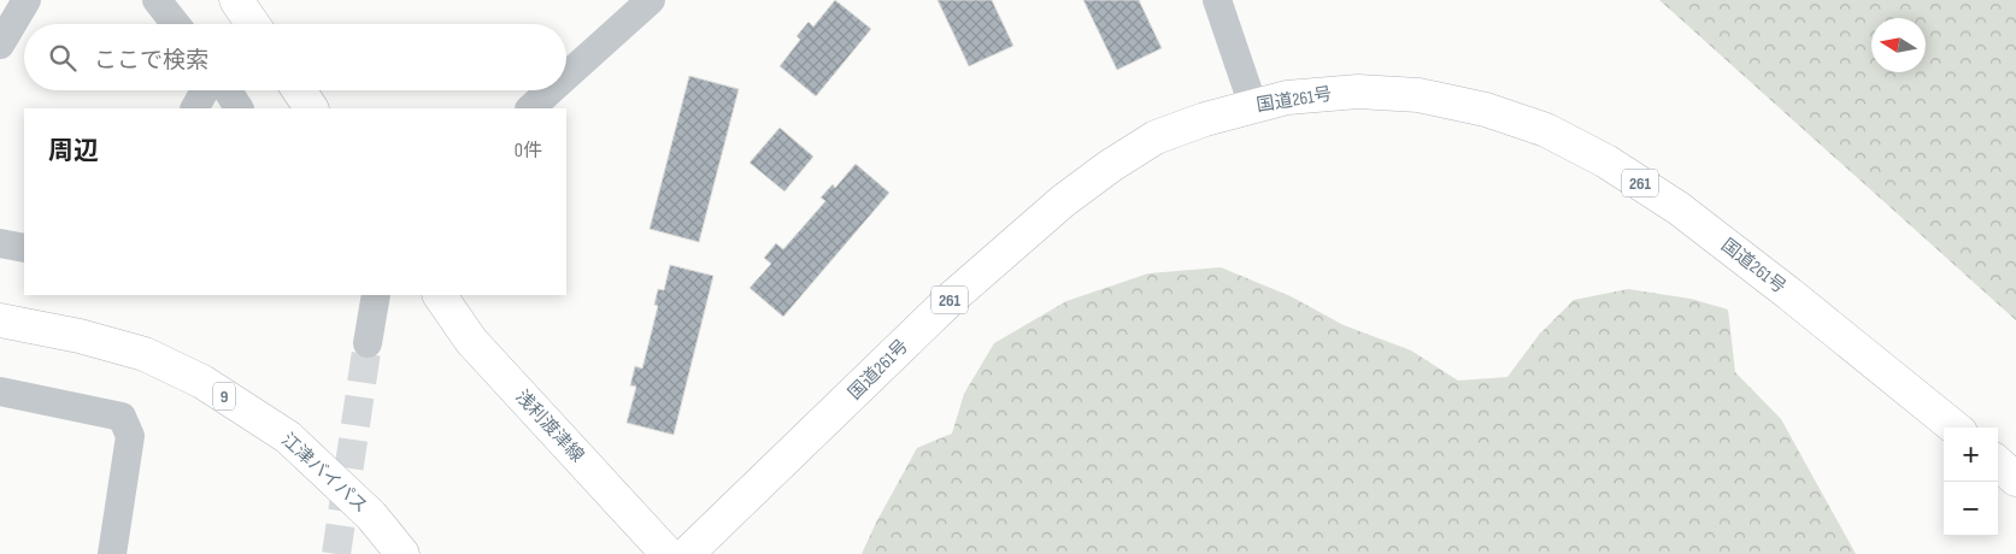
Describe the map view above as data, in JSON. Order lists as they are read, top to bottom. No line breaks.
{"streets":{"main road":["国道261号","261","9","浅利渡津線","江津バイパス"]},"north":"left","page":{"search":"ここで検索","heading":["周辺","0件"],"map_buttons":["+","−"]}}
